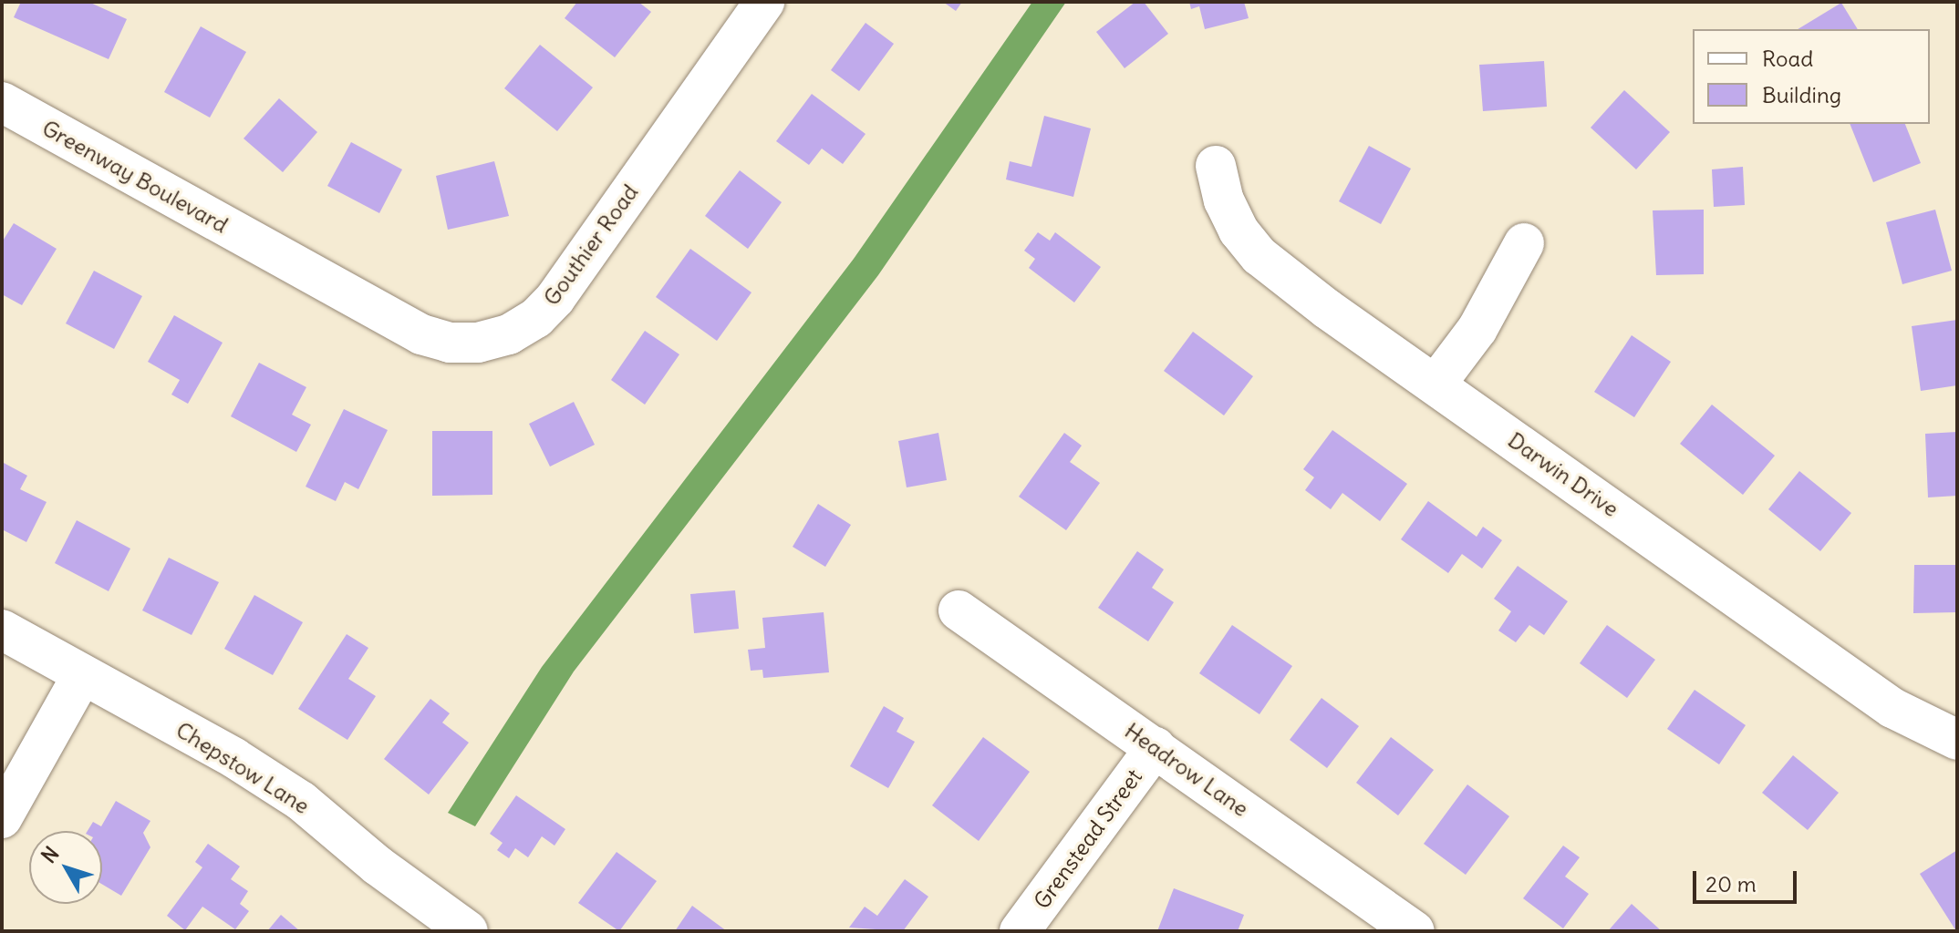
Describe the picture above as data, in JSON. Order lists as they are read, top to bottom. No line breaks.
{"streets":{"street":["Greenway Boulevard","Gouthier Road","Darwin Drive","Chepstow Lane","Headrow Lane","Grenstead Street"]},"crossings":[["Greenway Boulevard","Gouthier Road"],["Headrow Lane","Grenstead Street"]],"legend":["Road","Building"],"scale_bar":"20 m","north":"top left"}
